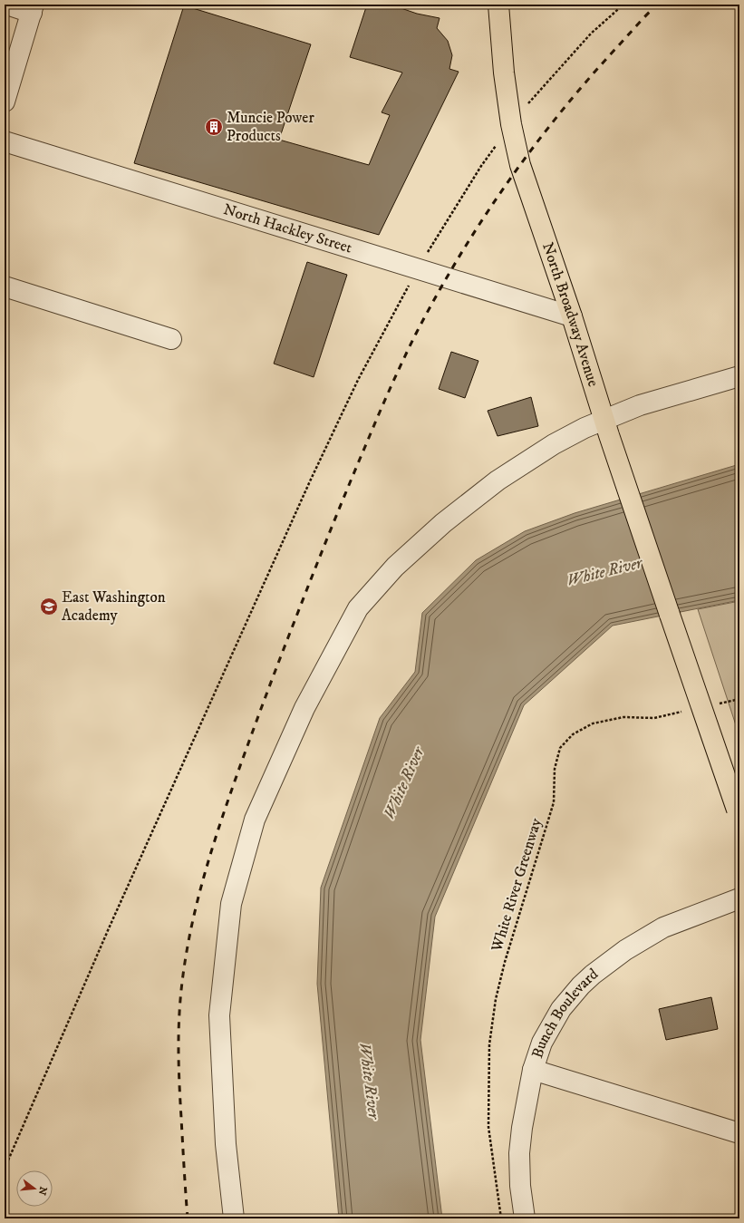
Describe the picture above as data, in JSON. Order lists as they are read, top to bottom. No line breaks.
{"streets":{"main road":["North Broadway Avenue"],"street":["North Hackley Street","Bunch Boulevard"],"path":["White River Greenway"]},"crossings":[["North Hackley Street","North Broadway Avenue"]],"water":["White River"],"places":{"building":["Muncie Power Products"],"school or university":["East Washington Academy"]},"north":"right"}
